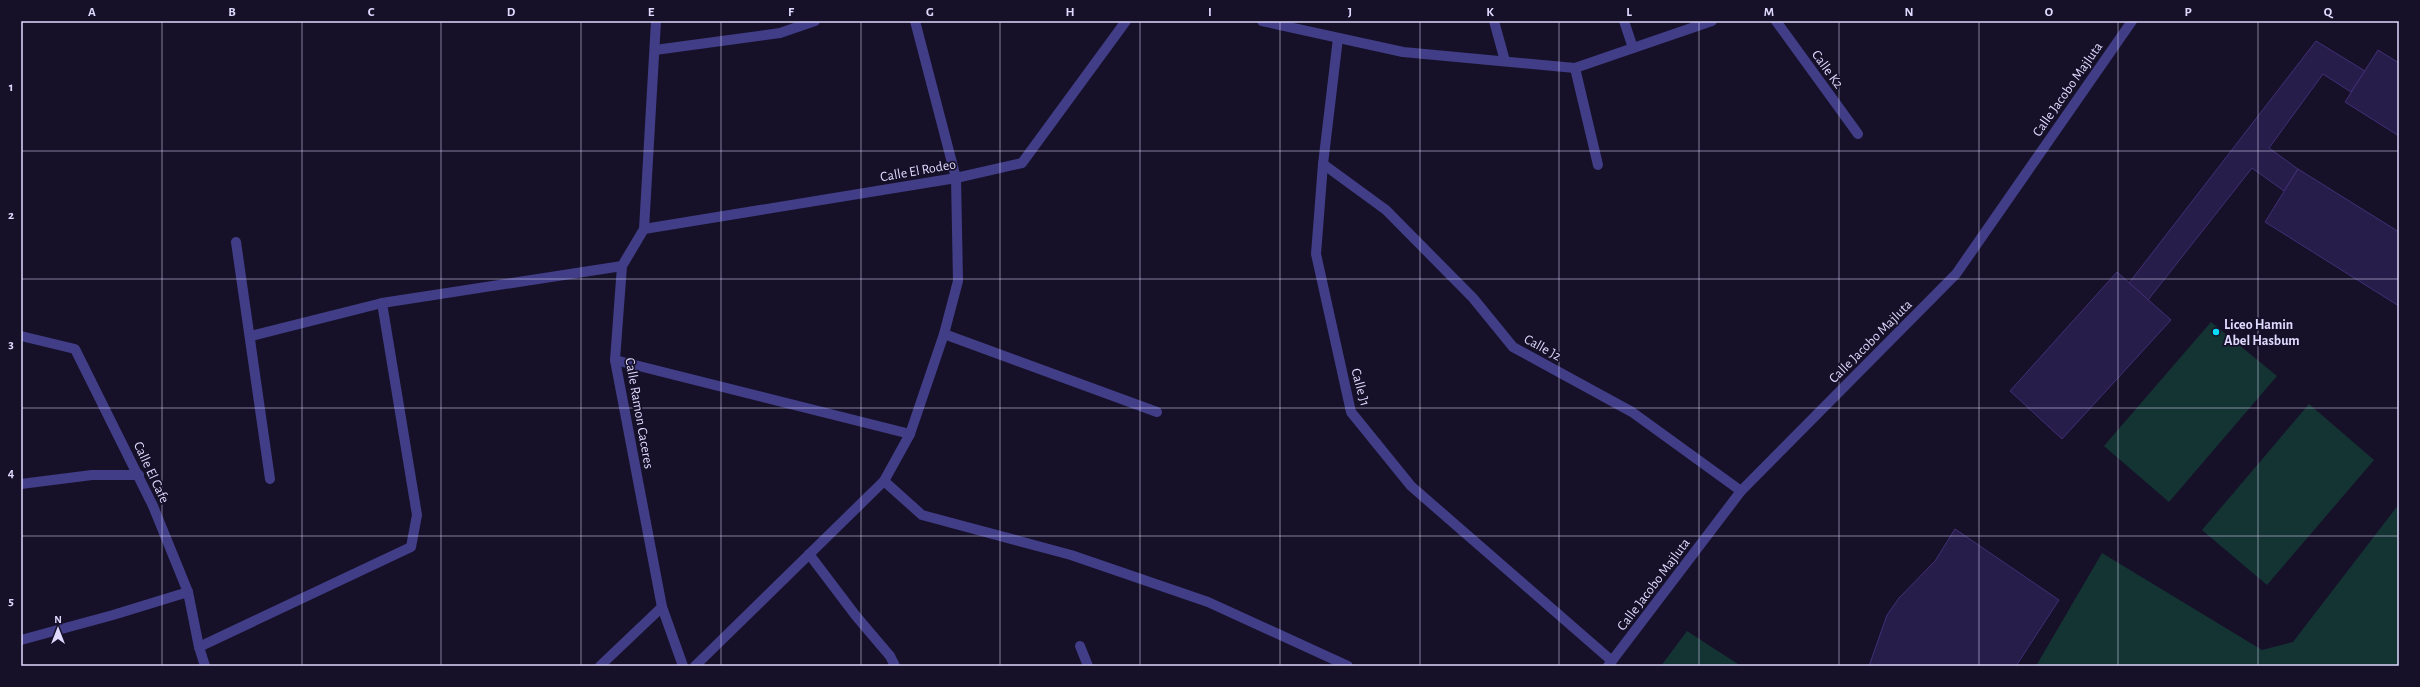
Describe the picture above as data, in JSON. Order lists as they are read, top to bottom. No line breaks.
{"streets":{"street":["Calle K2","Calle Jacobo Majluta","Calle El Rodeo","Calle J2","Calle J1","Calle Ramon Caceres","Calle El Cafe"]},"crossings":[["Calle Jacobo Majluta","Calle J2"],["Calle Jacobo Majluta","Calle J1"],["Calle El Rodeo","Calle Ramon Caceres"],["Calle J2","Calle J1"]],"places":["Liceo Hamin Abel Hasbum"],"north":"top","grid":{"columns":["A","B","C","D","E","F","G","H","I","J","K","L","M","N","O","P","Q"],"rows":["1","2","3","4","5"]}}
